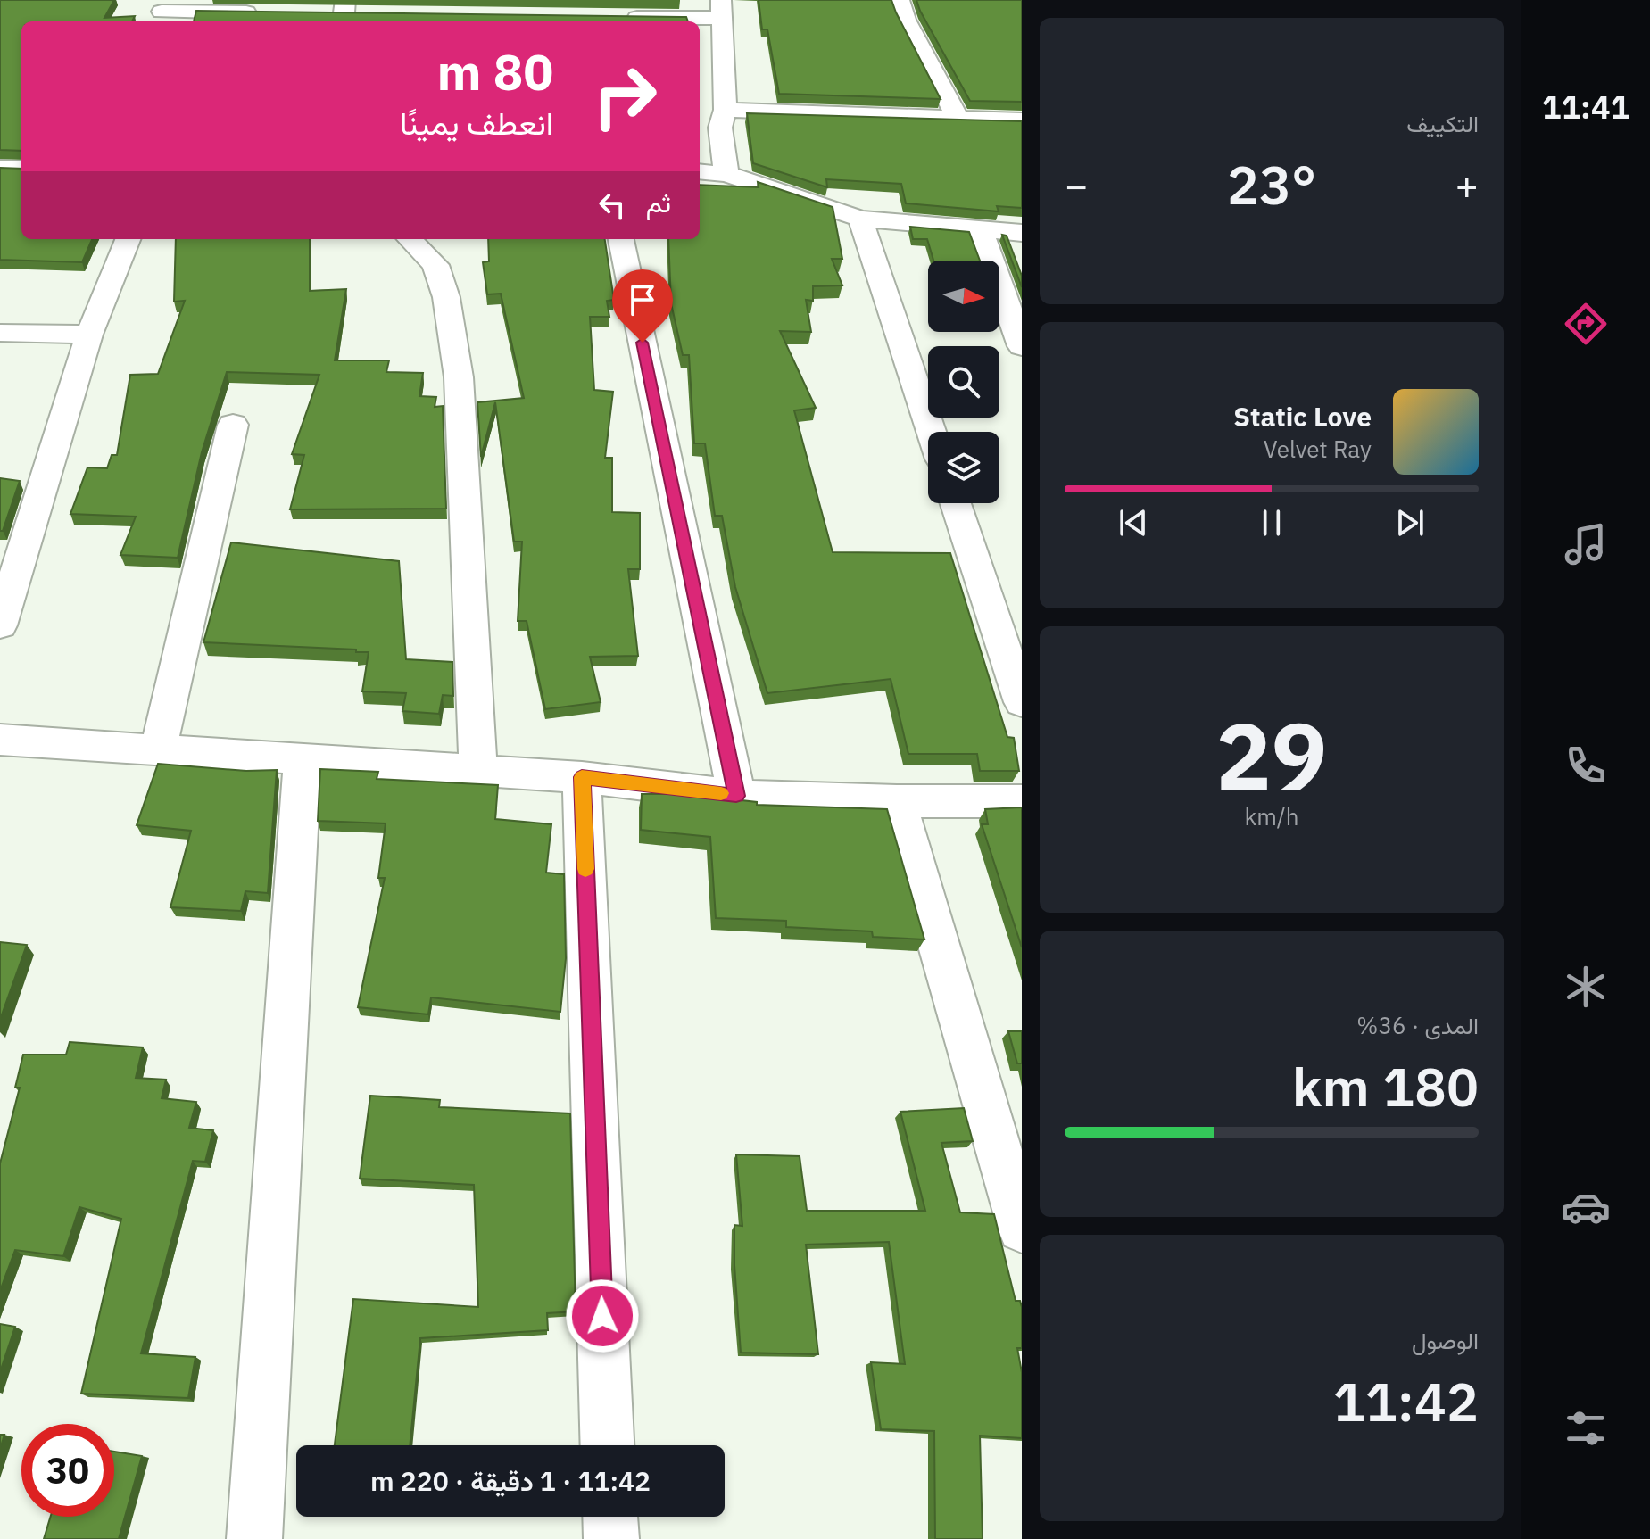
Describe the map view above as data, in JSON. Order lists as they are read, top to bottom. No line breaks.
{"north":"right","page":{"tabs":"11:41","tile":["التكييف",["29","km/h"],["المدى · 36%","180 km"],["الوصول","11:42"]],"turn":["80 m","انعطف يمينًا"],"heat":["−","23°","+"],"then":"ثم","song":["Static Love","Velvet Ray"],"limit":"30","trip":"11:42 · 1 دقيقة · 220 m"}}
